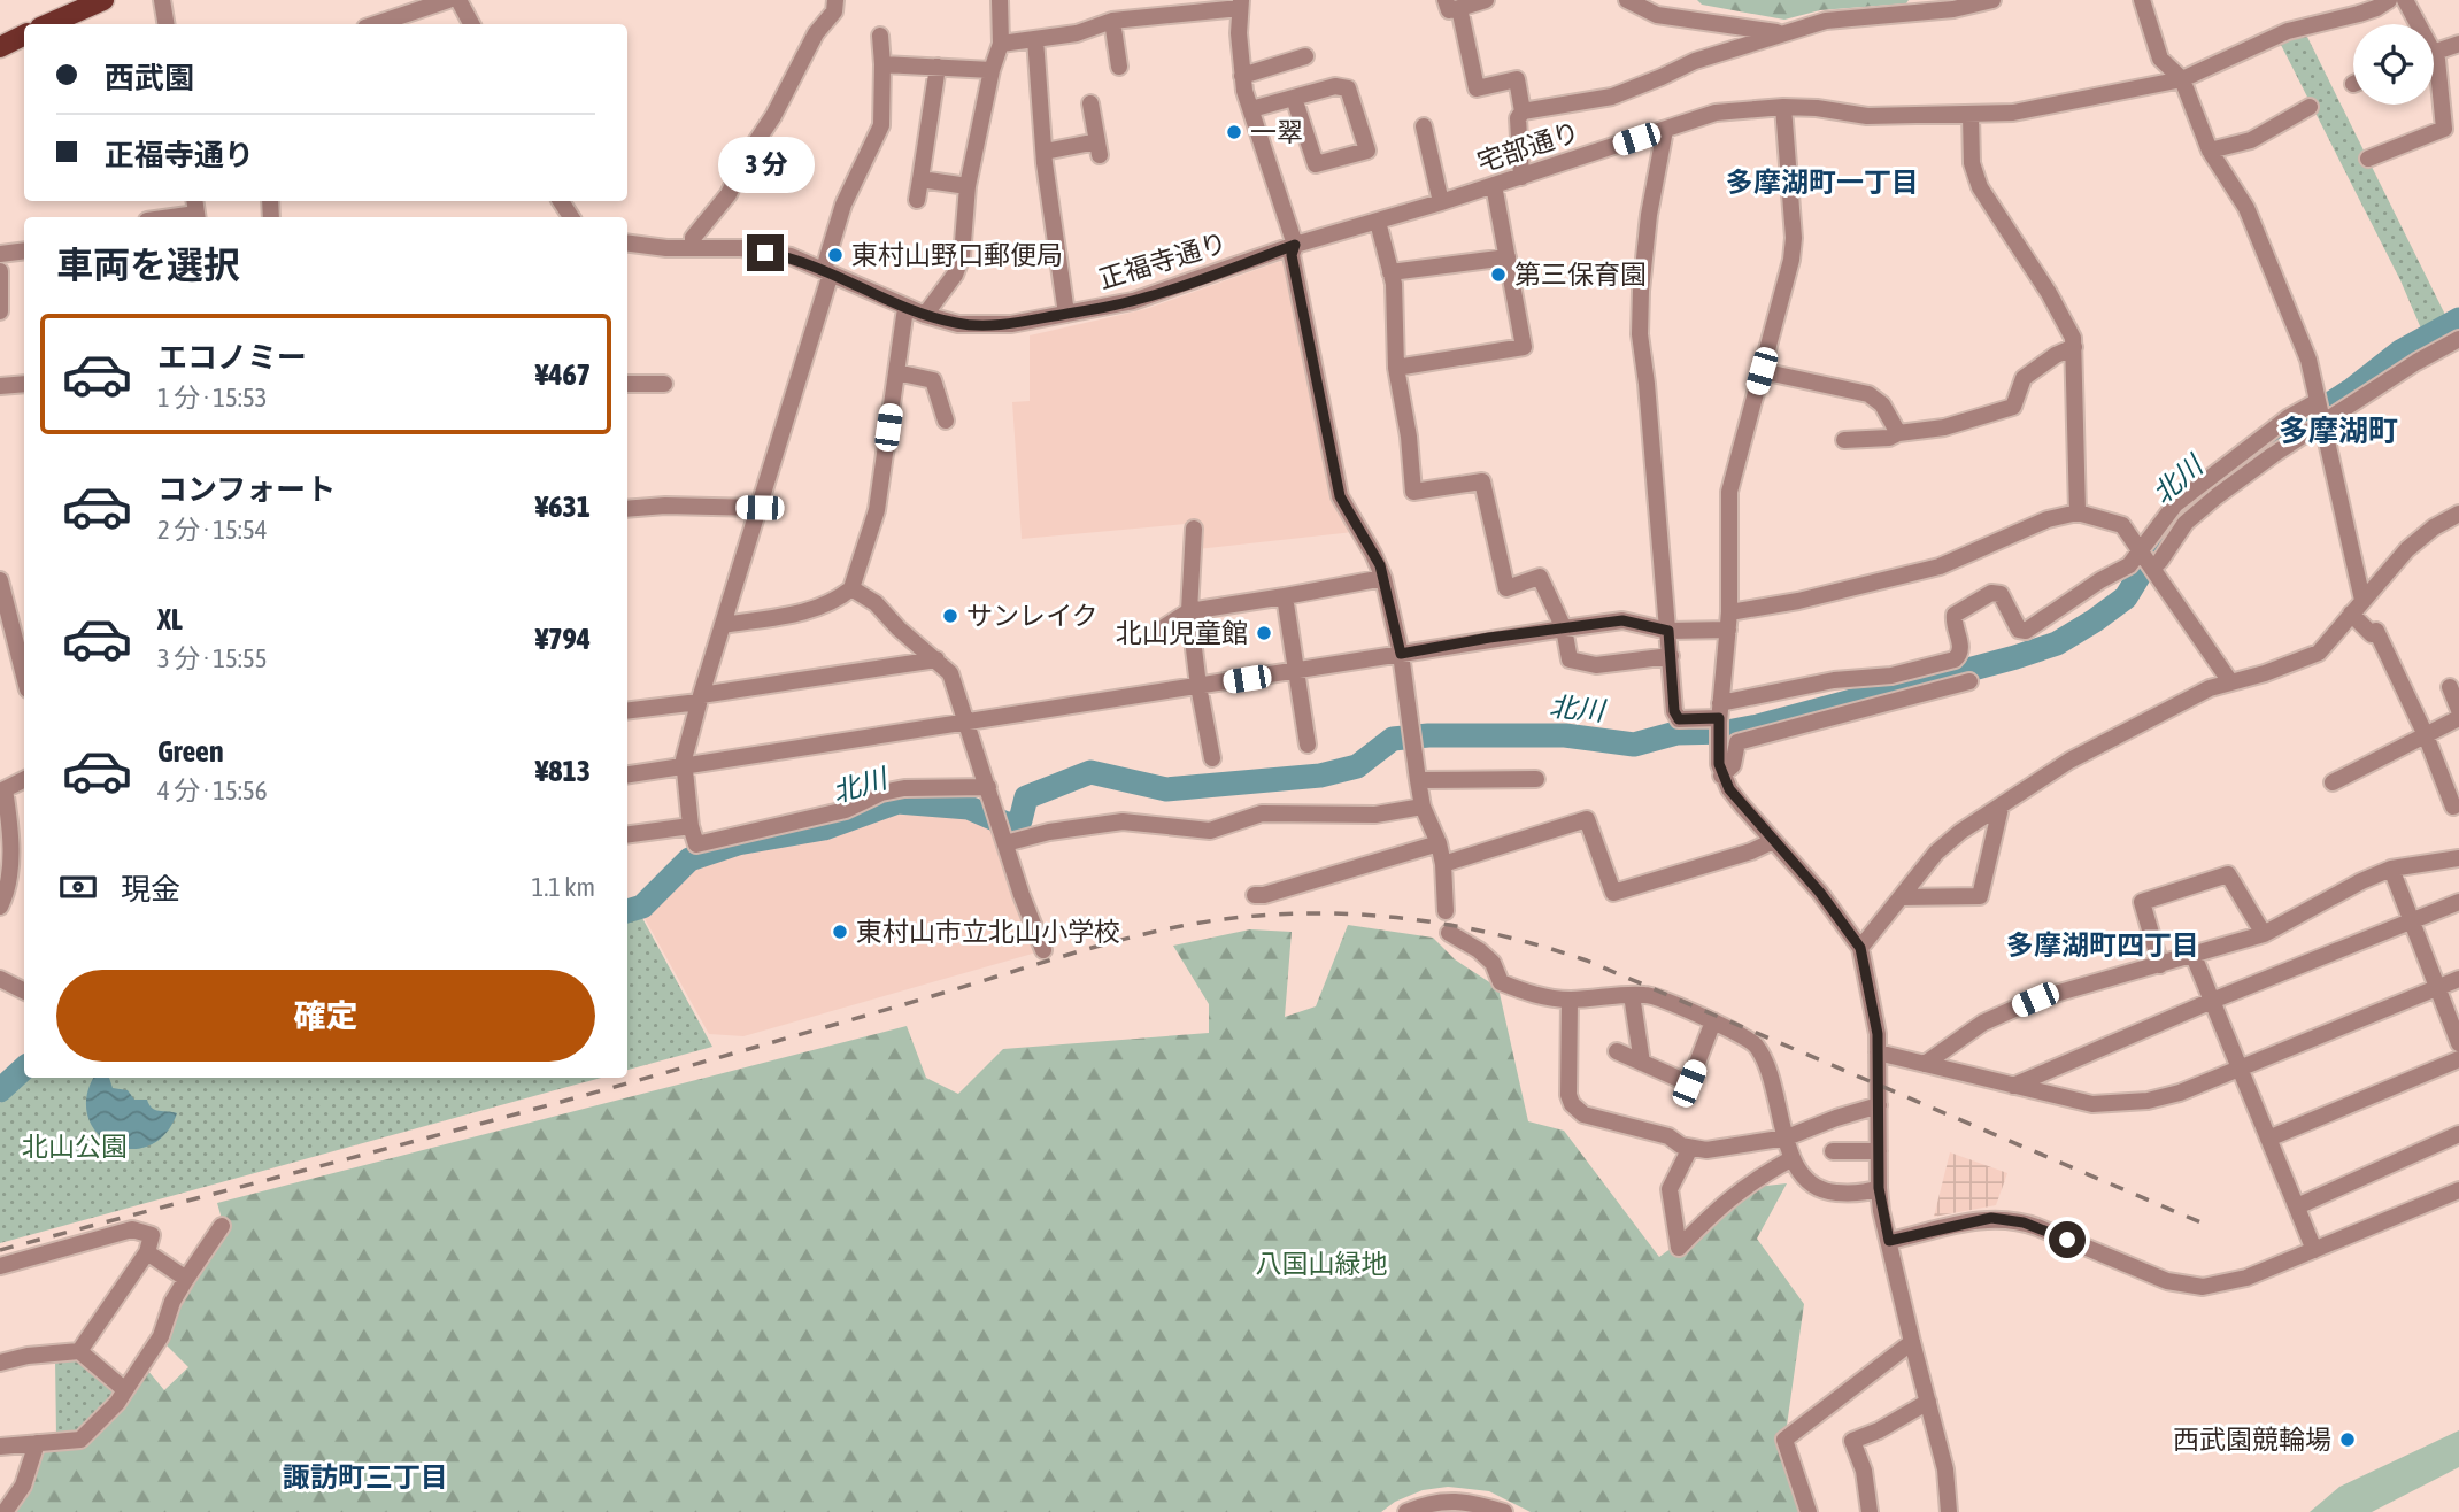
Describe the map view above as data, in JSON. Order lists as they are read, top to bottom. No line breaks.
{"streets":{"street":["宅部通り","正福寺通り"]},"crossings":[["宅部通り","正福寺通り"]],"districts":["多摩湖町一丁目","多摩湖町","多摩湖町四丁目","諏訪町三丁目"],"water":["北川"],"parks":["北山公園","八国山緑地"],"places":["一翠","東村山野口郵便局","第三保育園","サンレイク","北山児童館","東村山市立北山小学校","西武園競輪場"],"page":{"banner":["西武園","正福寺通り"],"bubble":"3 分","heading":"車両を選択","list":[{"name":"エコノミー","note":"1 分 · 15:53","value":"¥467"},{"name":"コンフォート","note":"2 分 · 15:54","value":"¥631"},{"name":"XL","note":"3 分 · 15:55","value":"¥794"},{"name":"Green","note":"4 分 · 15:56","value":"¥813"}],"pay":["現金","1.1 km"],"buttons":"確定"}}
